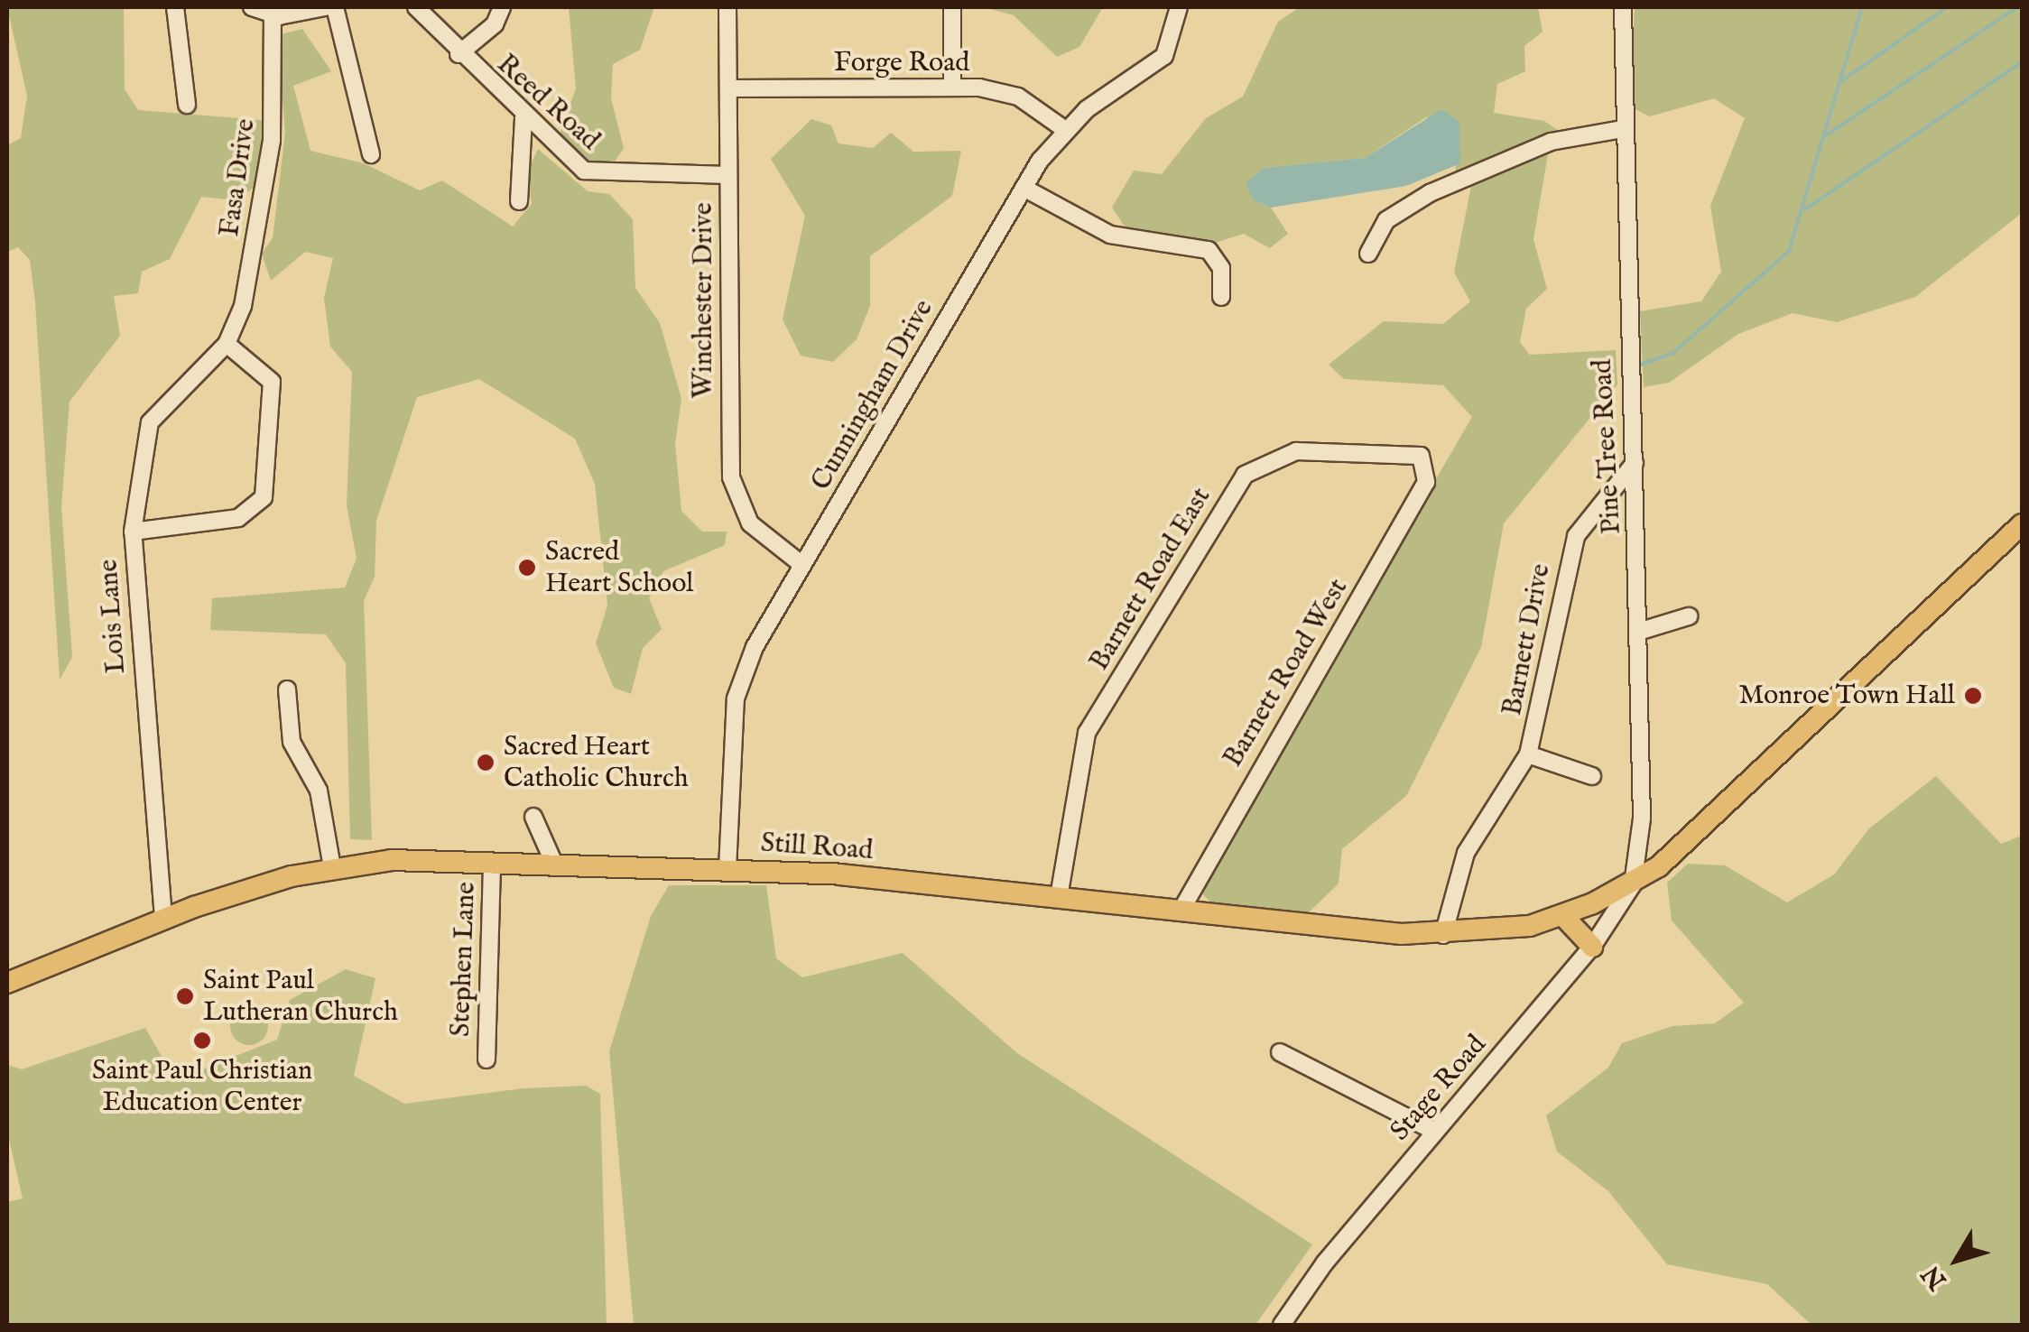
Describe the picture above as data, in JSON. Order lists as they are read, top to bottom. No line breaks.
{"streets":{"main road":["Still Road"],"street":["Forge Road","Reed Road","Fasa Drive","Winchester Drive","Cunningham Drive","Pine Tree Road","Barnett Road East","Lois Lane","Barnett Drive","Barnett Road West","Stephen Lane","Stage Road"]},"crossings":[["Forge Road","Winchester Drive"],["Forge Road","Cunningham Drive"],["Reed Road","Winchester Drive"],["Fasa Drive","Lois Lane"],["Winchester Drive","Cunningham Drive"],["Cunningham Drive","Still Road"],["Pine Tree Road","Barnett Drive"],["Pine Tree Road","Still Road"],["Pine Tree Road","Stage Road"],["Barnett Road East","Barnett Road West"],["Barnett Road East","Still Road"],["Lois Lane","Still Road"],["Barnett Drive","Still Road"],["Barnett Road West","Still Road"],["Still Road","Stephen Lane"],["Still Road","Stage Road"]],"places":["Sacred Heart School","Monroe Town Hall","Sacred Heart Catholic Church","Saint Paul Lutheran Church","Saint Paul Christian Education Center"],"north":"bottom left"}
